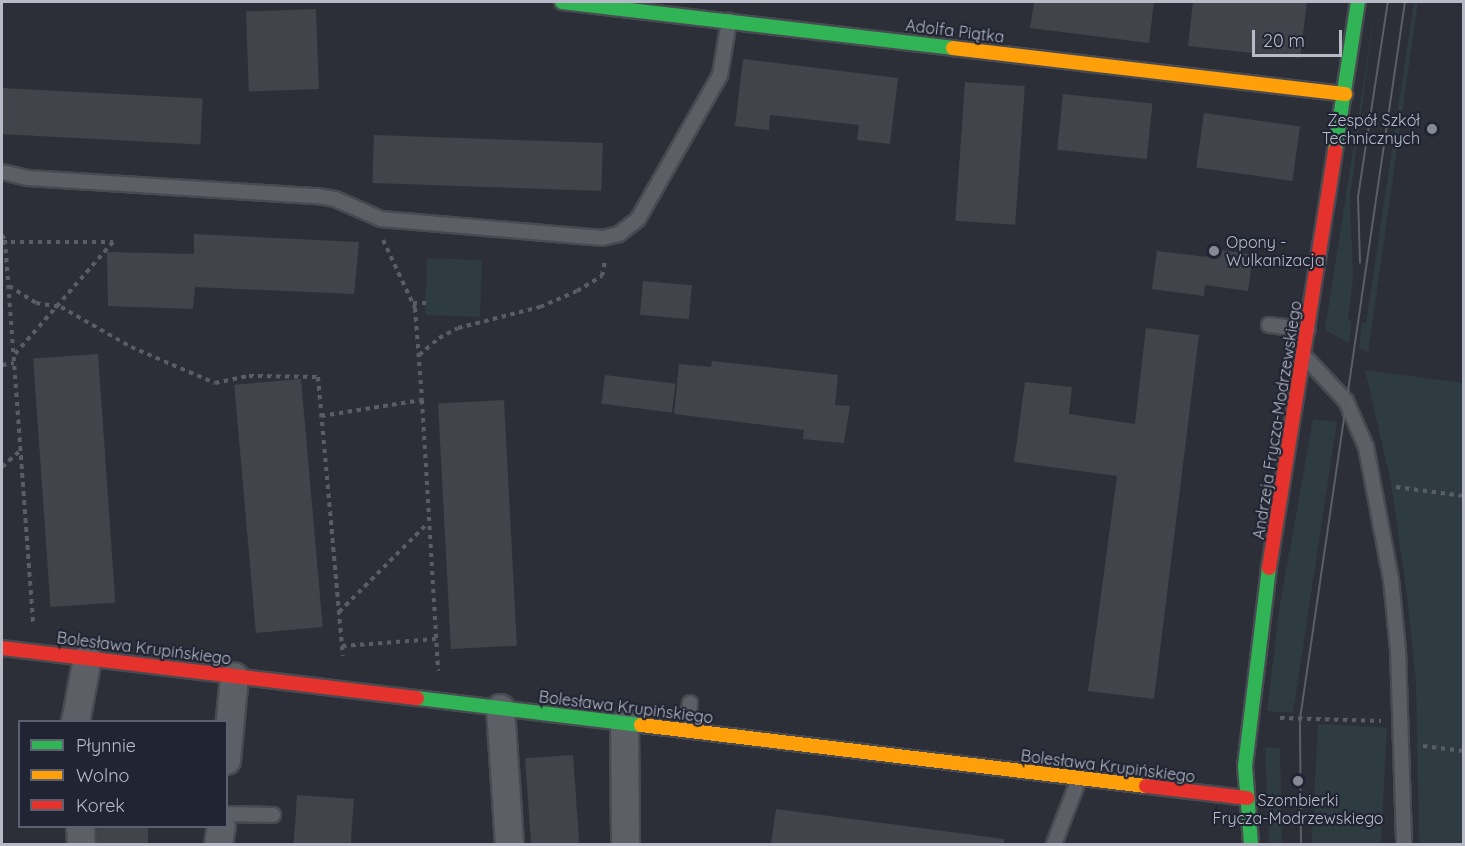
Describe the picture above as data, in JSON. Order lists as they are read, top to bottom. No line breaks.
{"streets":{"street":["Adolfa Piątka","Andrzeja Frycza-Modrzewskiego","Bolesława Krupińskiego"]},"crossings":[["Adolfa Piątka","Andrzeja Frycza-Modrzewskiego"],["Andrzeja Frycza-Modrzewskiego","Bolesława Krupińskiego"]],"places":["Zespół Szkół Technicznych","Opony - Wulkanizacja","Szombierki Frycza-Modrzewskiego"],"legend":["Płynnie","Wolno","Korek"],"scale_bar":"20 m"}
